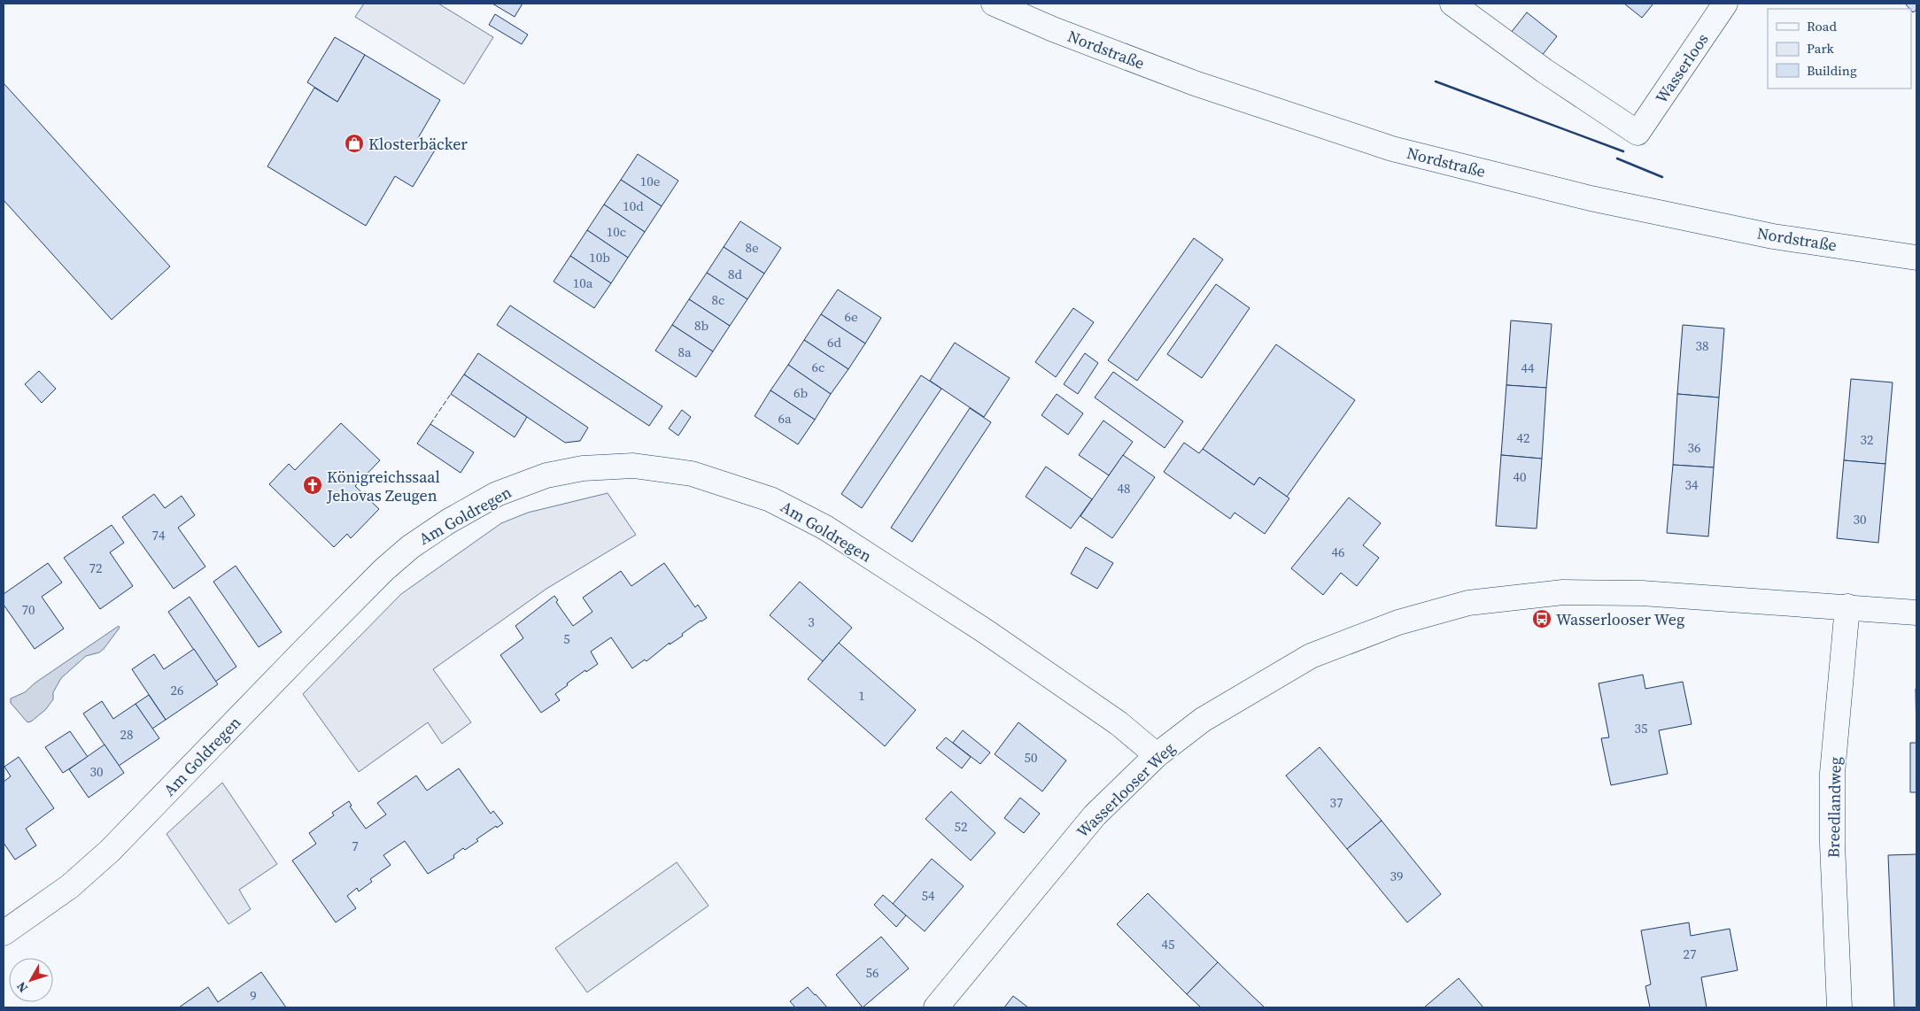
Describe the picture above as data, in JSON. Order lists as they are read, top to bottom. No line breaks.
{"streets":{"street":["Nordstraße","Wasserloos","Am Goldregen","Wasserlooser Weg","Breedlandweg"]},"crossings":[["Am Goldregen","Wasserlooser Weg"],["Wasserlooser Weg","Breedlandweg"]],"places":{"shop":["Klosterbäcker"],"church":["Königreichssaal Jehovas Zeugen"],"bus stop":["Wasserlooser Weg"]},"house_numbers":["10e","10d","10c","8e","10b","8d","10a","8c","6e","8b","6d","38","8a","6c","44","6b","6a","42","32","36","40","34","48","30","74","46","72","70","3","5","26","1","35","28","50","30","37","52","7","39","54","45","27","56","9"],"legend":["Road","Park","Building"],"north":"bottom left"}
